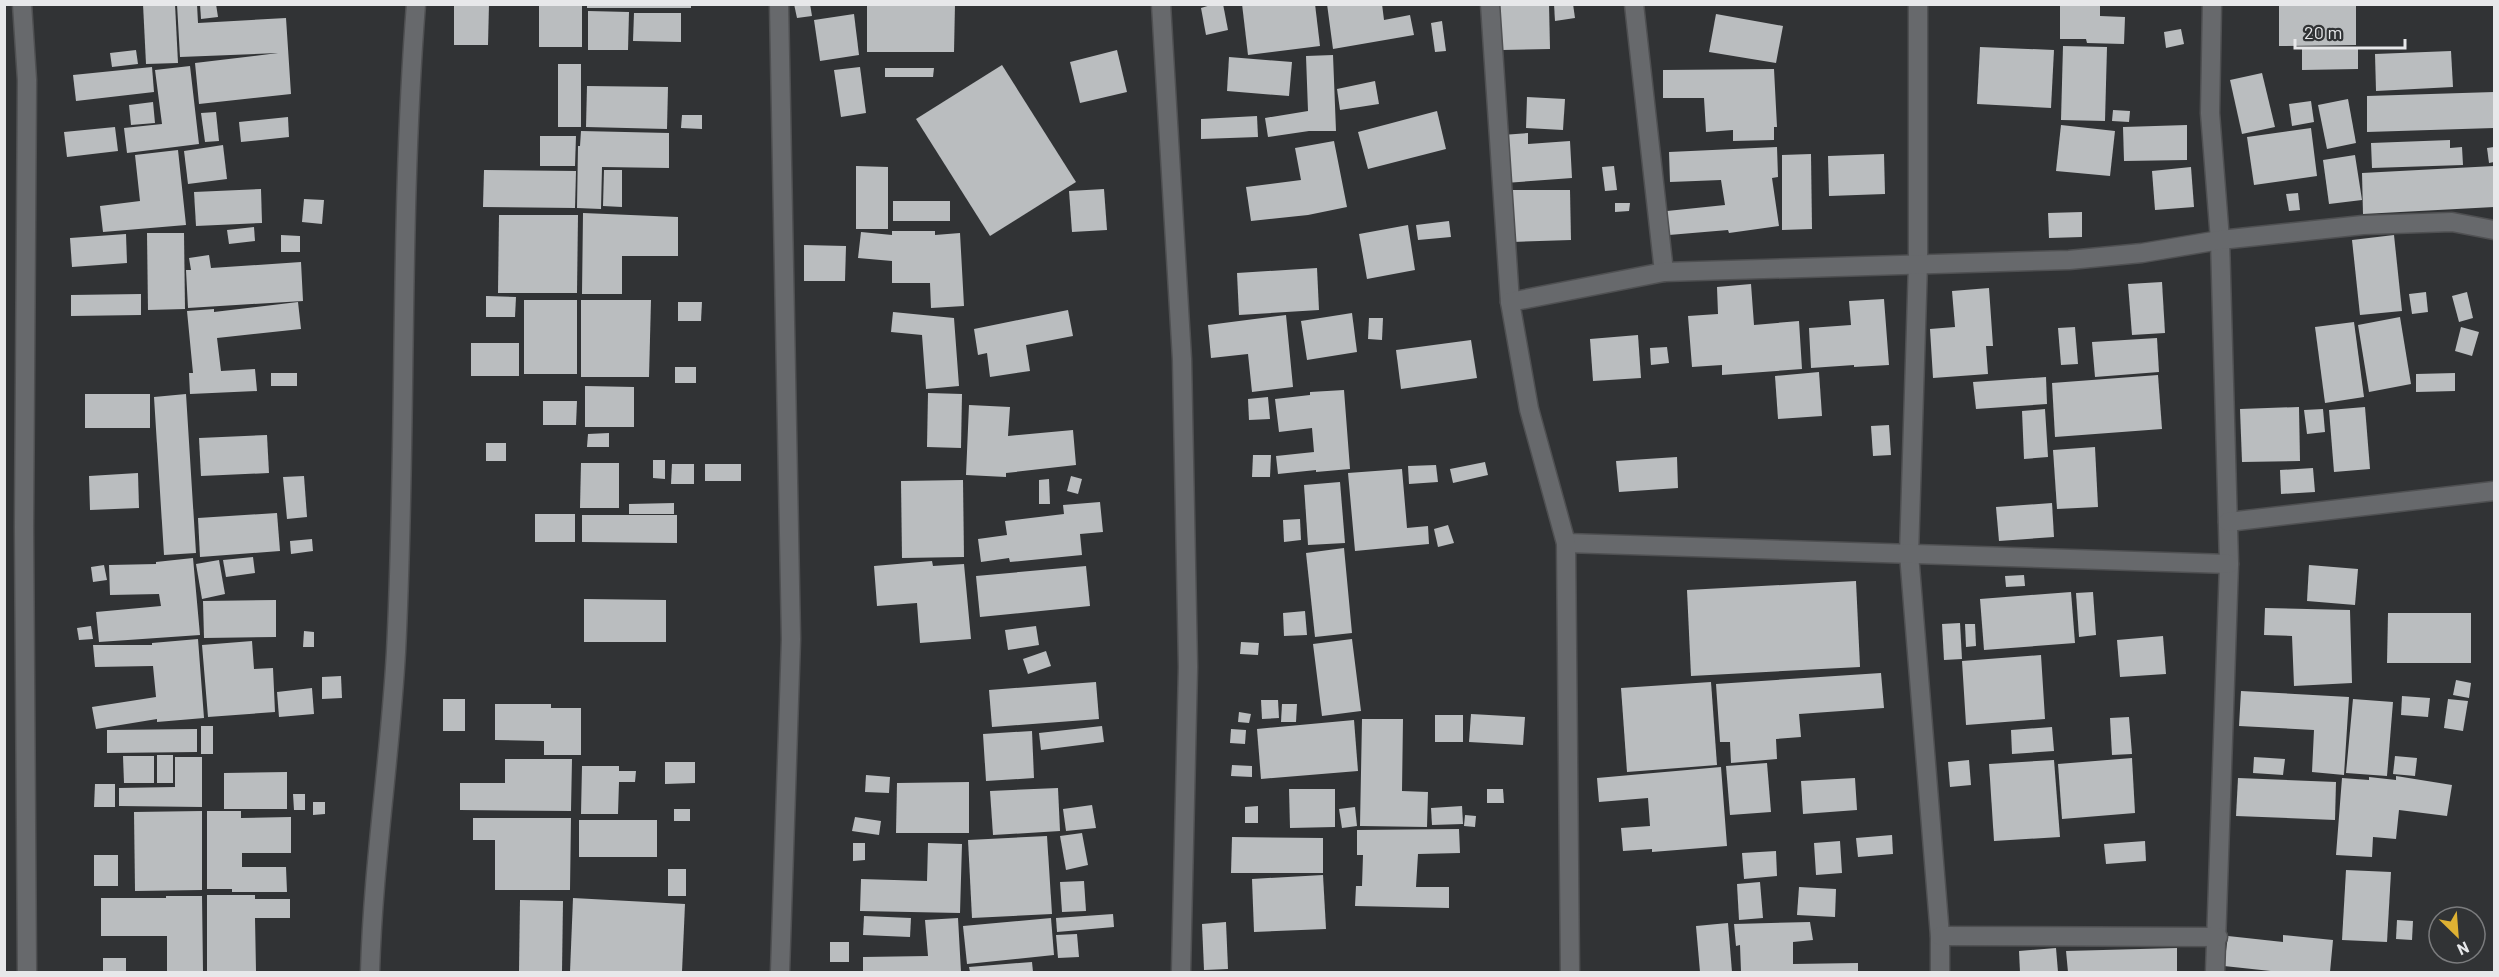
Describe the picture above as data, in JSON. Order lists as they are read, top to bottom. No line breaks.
{"scale_bar":"20 m","north":"bottom right"}
